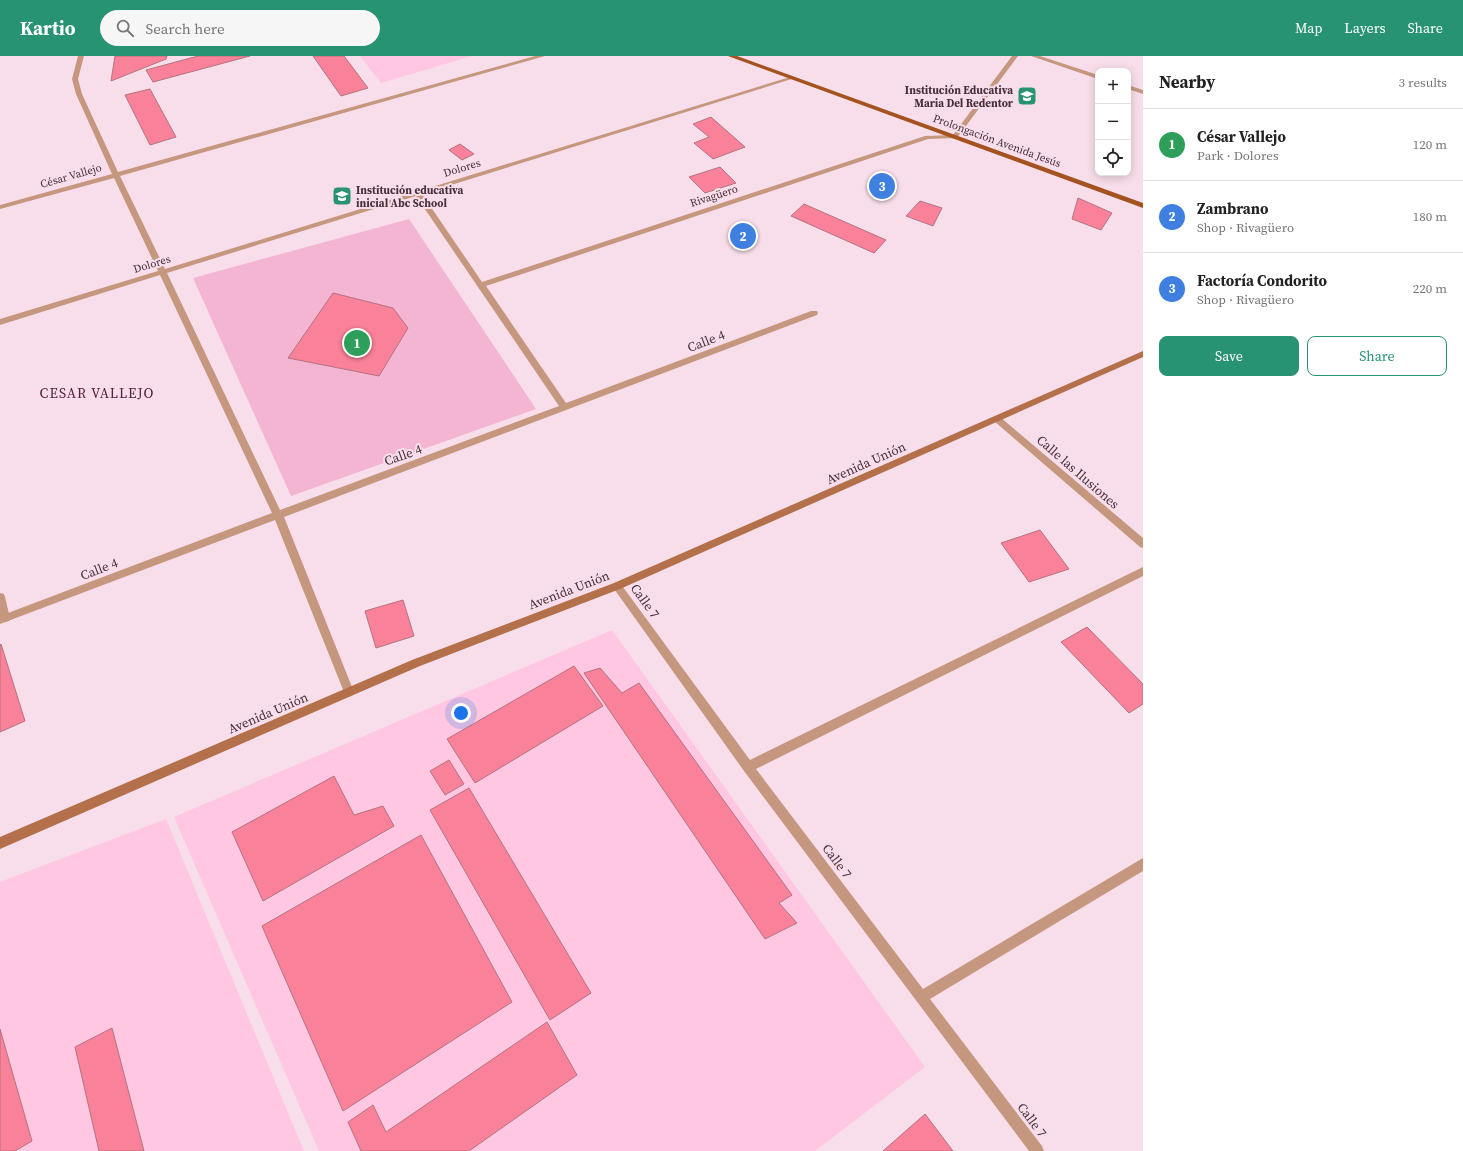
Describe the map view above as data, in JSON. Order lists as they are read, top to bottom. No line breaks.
{"streets":{"main road":["Prolongación Avenida Jesús"],"street":["Dolores","César Vallejo","Rivagüero","Calle 4","Avenida Unión","Calle las Ilusiones","Calle 7"]},"crossings":[["Prolongación Avenida Jesús","Dolores"],["Prolongación Avenida Jesús","Rivagüero"],["Avenida Unión","Calle las Ilusiones"],["Avenida Unión","Calle 7"]],"districts":["CESAR VALLEJO"],"places":{"school or university":["Institución Educativa Maria Del Redentor","Institución educativa inicial Abc School"]},"page":{"header":"Kartio","search":"Search here","nav":["Map","Layers","Share"],"heading":["Nearby","3 results"],"map_buttons":["+","−"],"list":[{"mark":"1","name":"César Vallejo","note":"Park · Dolores","value":"120 m"},{"mark":"2","name":"Zambrano","note":"Shop · Rivagüero","value":"180 m"},{"mark":"3","name":"Factoría Condorito","note":"Shop · Rivagüero","value":"220 m"}],"pins":["3","2","1"],"buttons":["Save","Share"]}}
